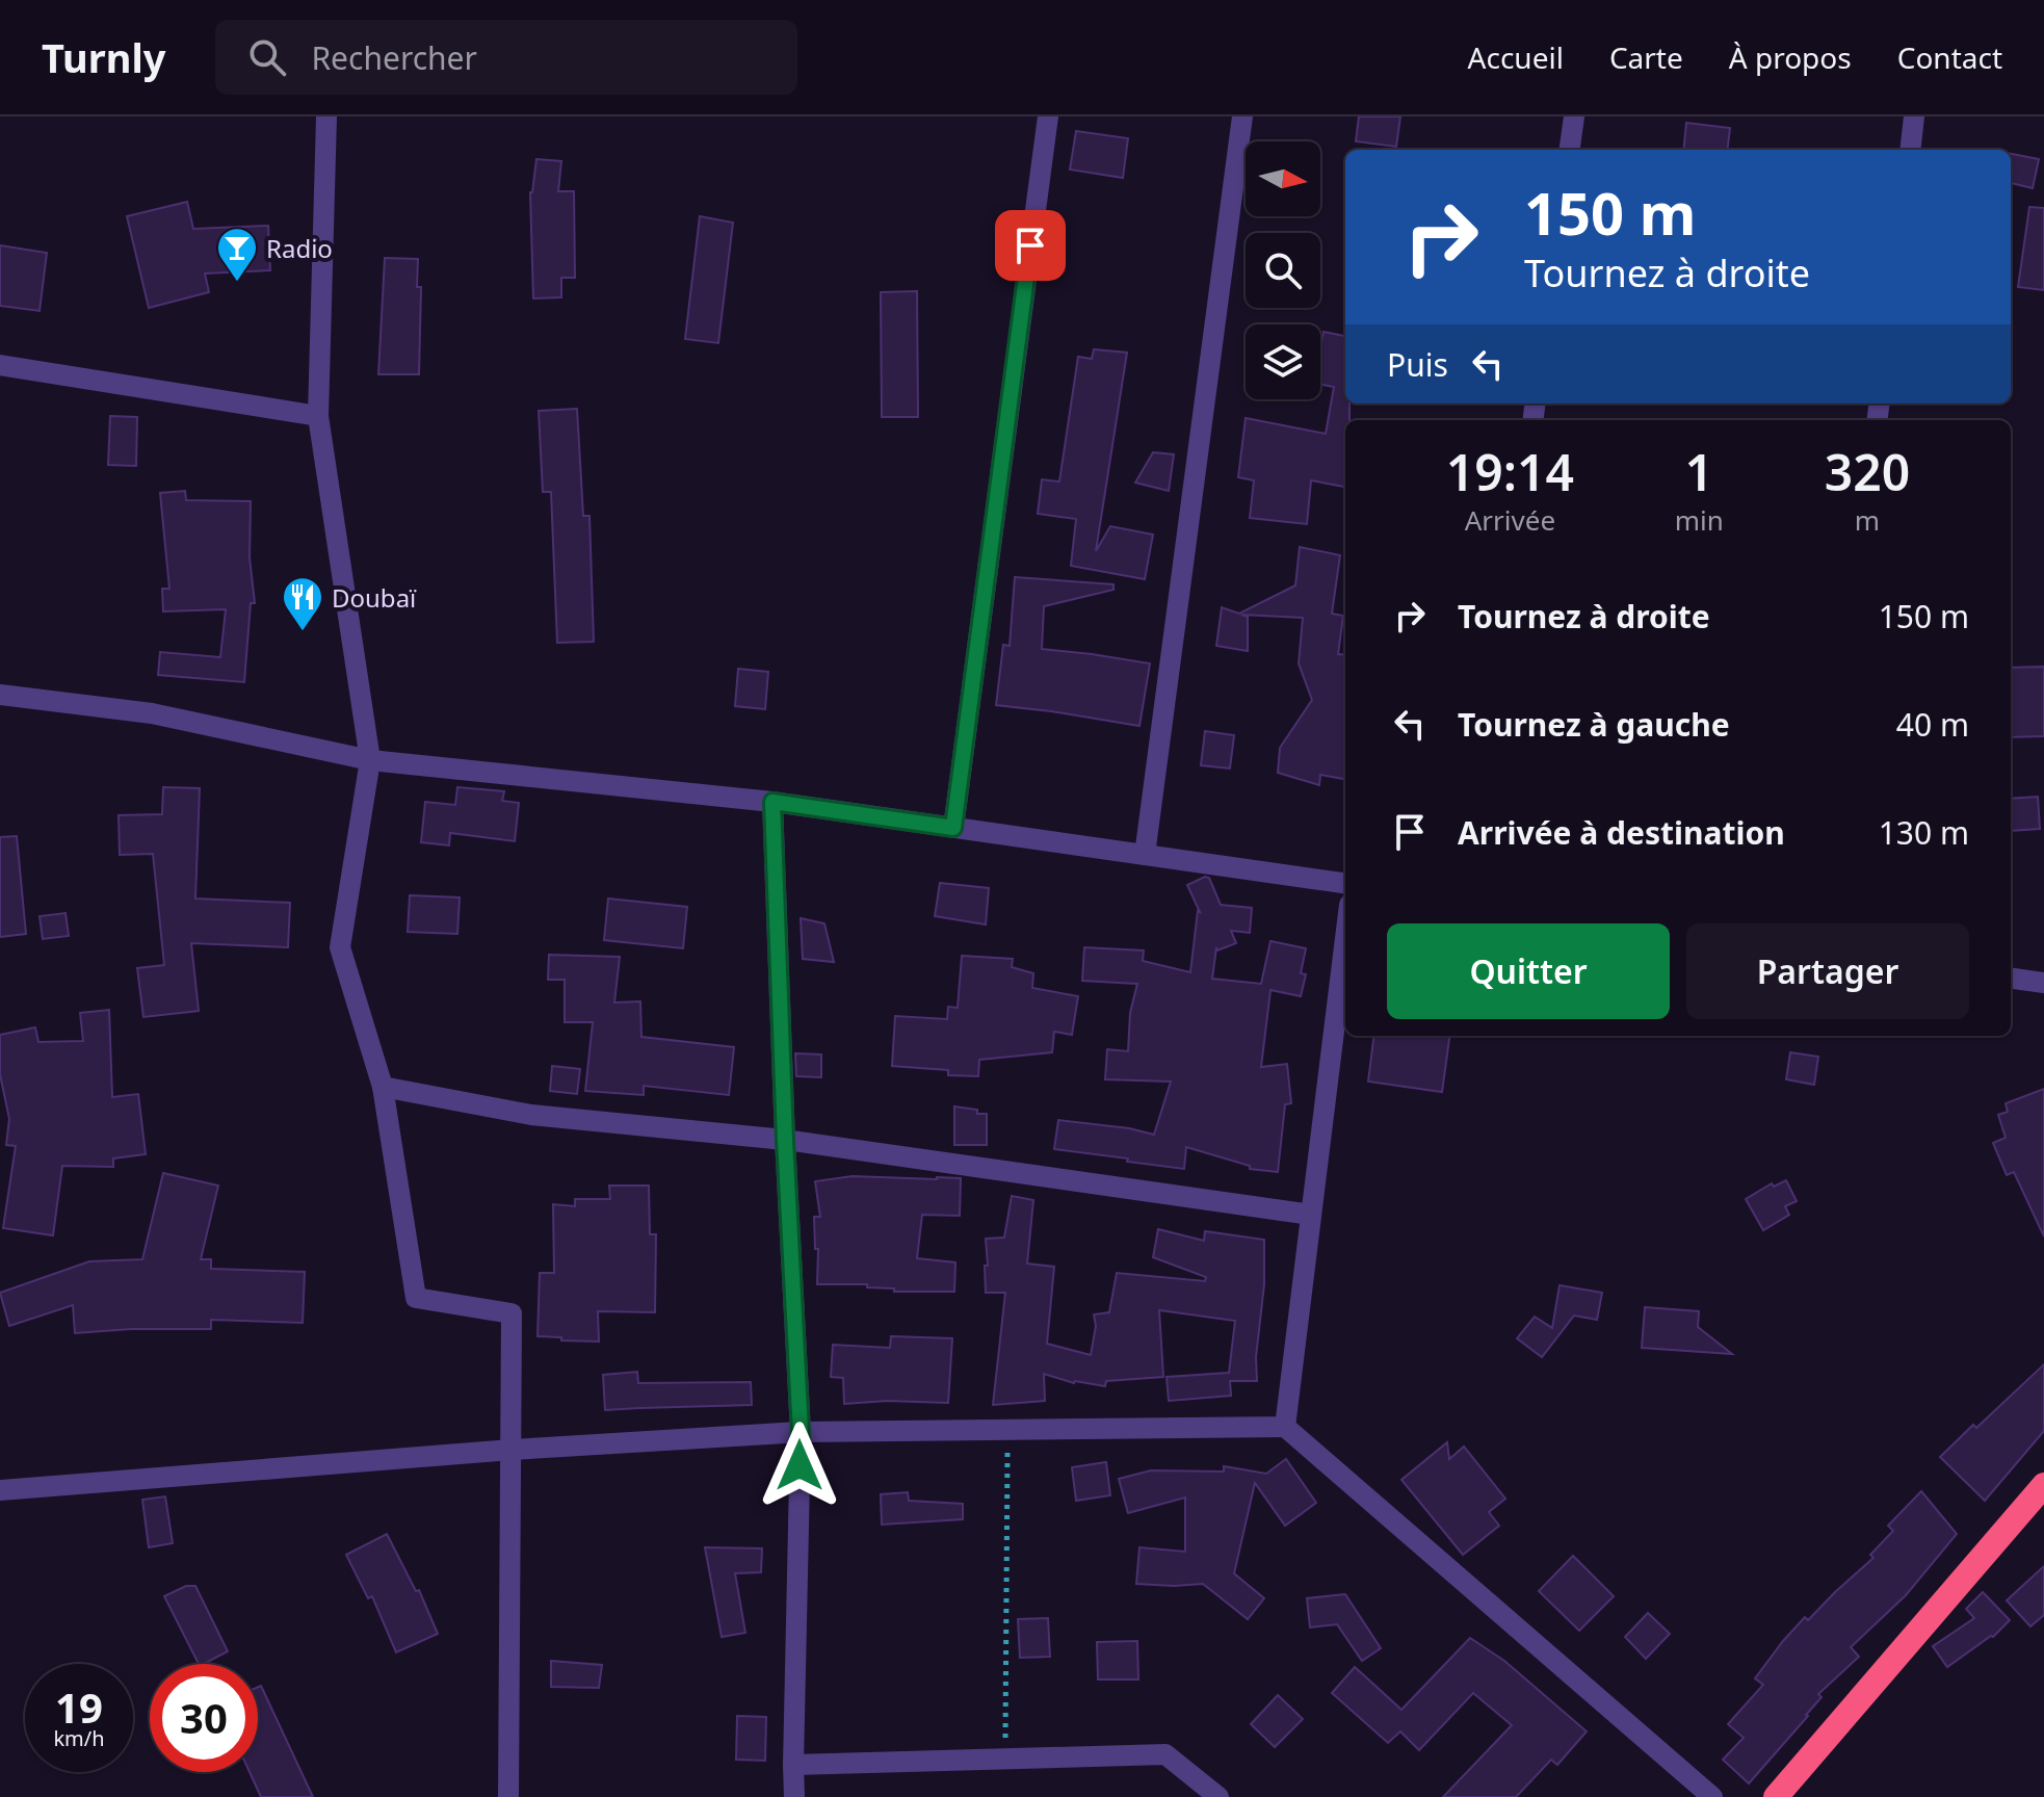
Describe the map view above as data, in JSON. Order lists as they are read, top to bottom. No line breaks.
{"places":{"bar":["Radio"],"restaurant":["Doubaï"]},"north":"right","page":{"header":"Turnly","search":"Rechercher","nav":["Accueil","Carte","À propos","Contact"],"turn":["150 m","Tournez à droite"],"then":"Puis","eta":["19:14","Arrivée","1","min","320","m"],"list":[{"name":"Tournez à droite","value":"150 m"},{"name":"Tournez à gauche","value":"40 m"},{"name":"Arrivée à destination","value":"130 m"}],"buttons":["Quitter","Partager"],"speed":"19 km/h","limit":"30"}}
